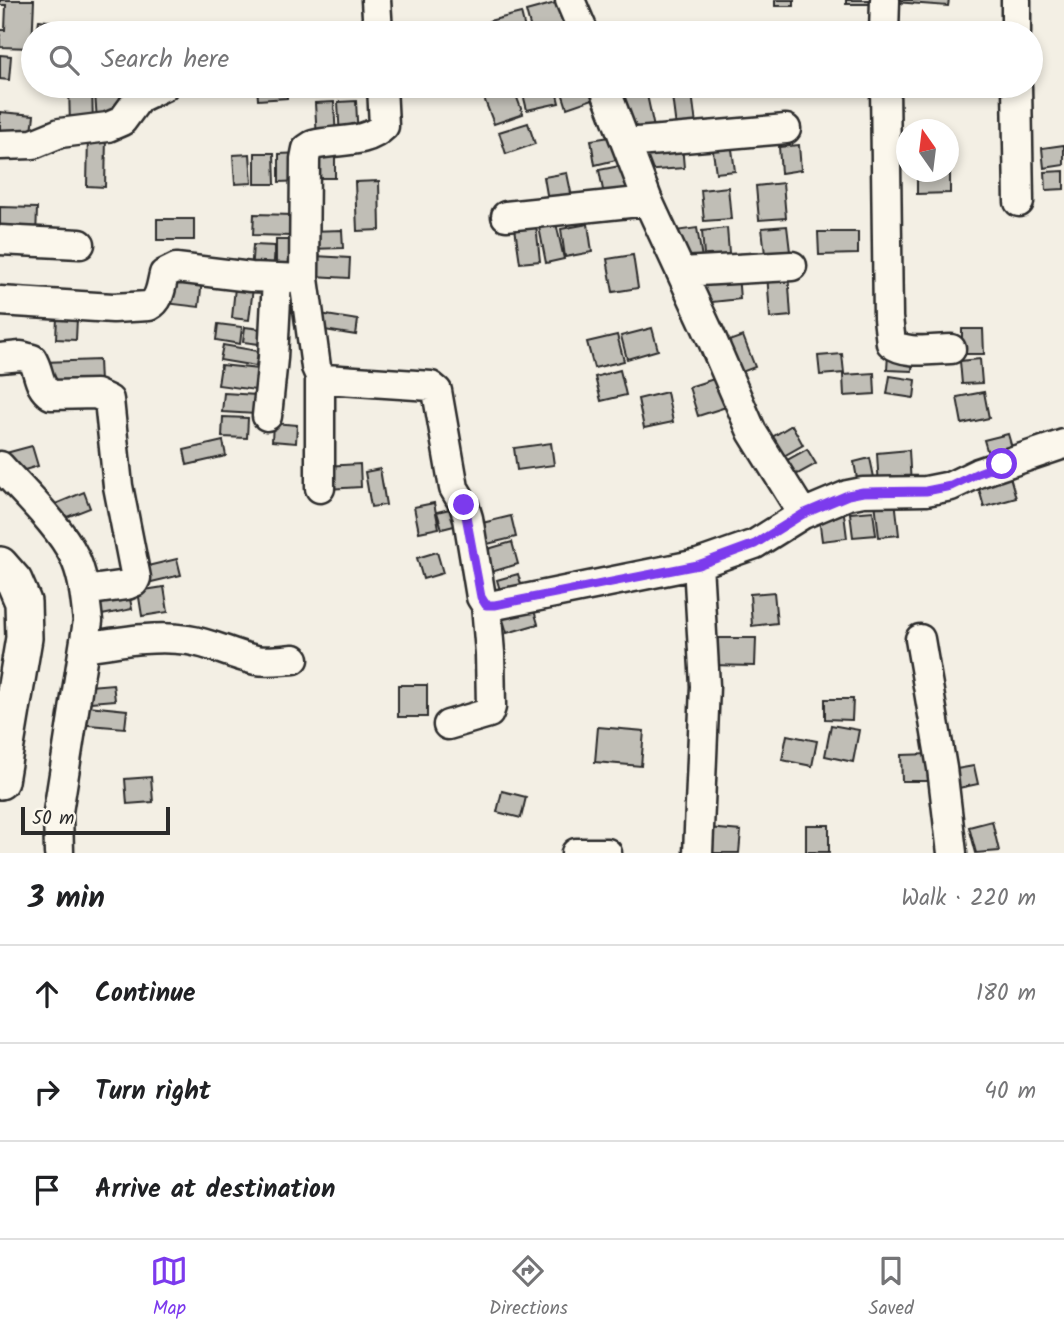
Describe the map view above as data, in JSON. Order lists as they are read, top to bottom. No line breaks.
{"scale_bar":"50 m","north":"top","page":{"search":"Search here","scale":"50 m","heading":["3 min","Walk · 220 m"],"list":[["Continue","180 m"],["Turn right","40 m"],"Arrive at destination"],"nav":["Map","Directions","Saved"]}}
